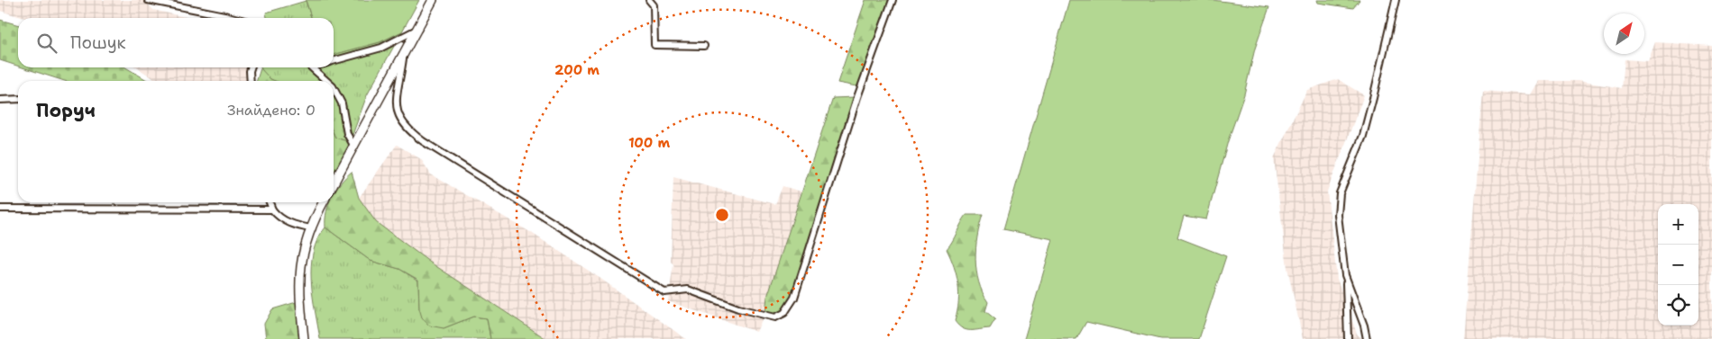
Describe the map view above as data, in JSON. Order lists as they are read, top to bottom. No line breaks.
{"north":"top right","page":{"search":"Пошук","heading":["Поруч","Знайдено: 0"],"map_buttons":["+","−"]},"rings":["200 m","100 m"]}
